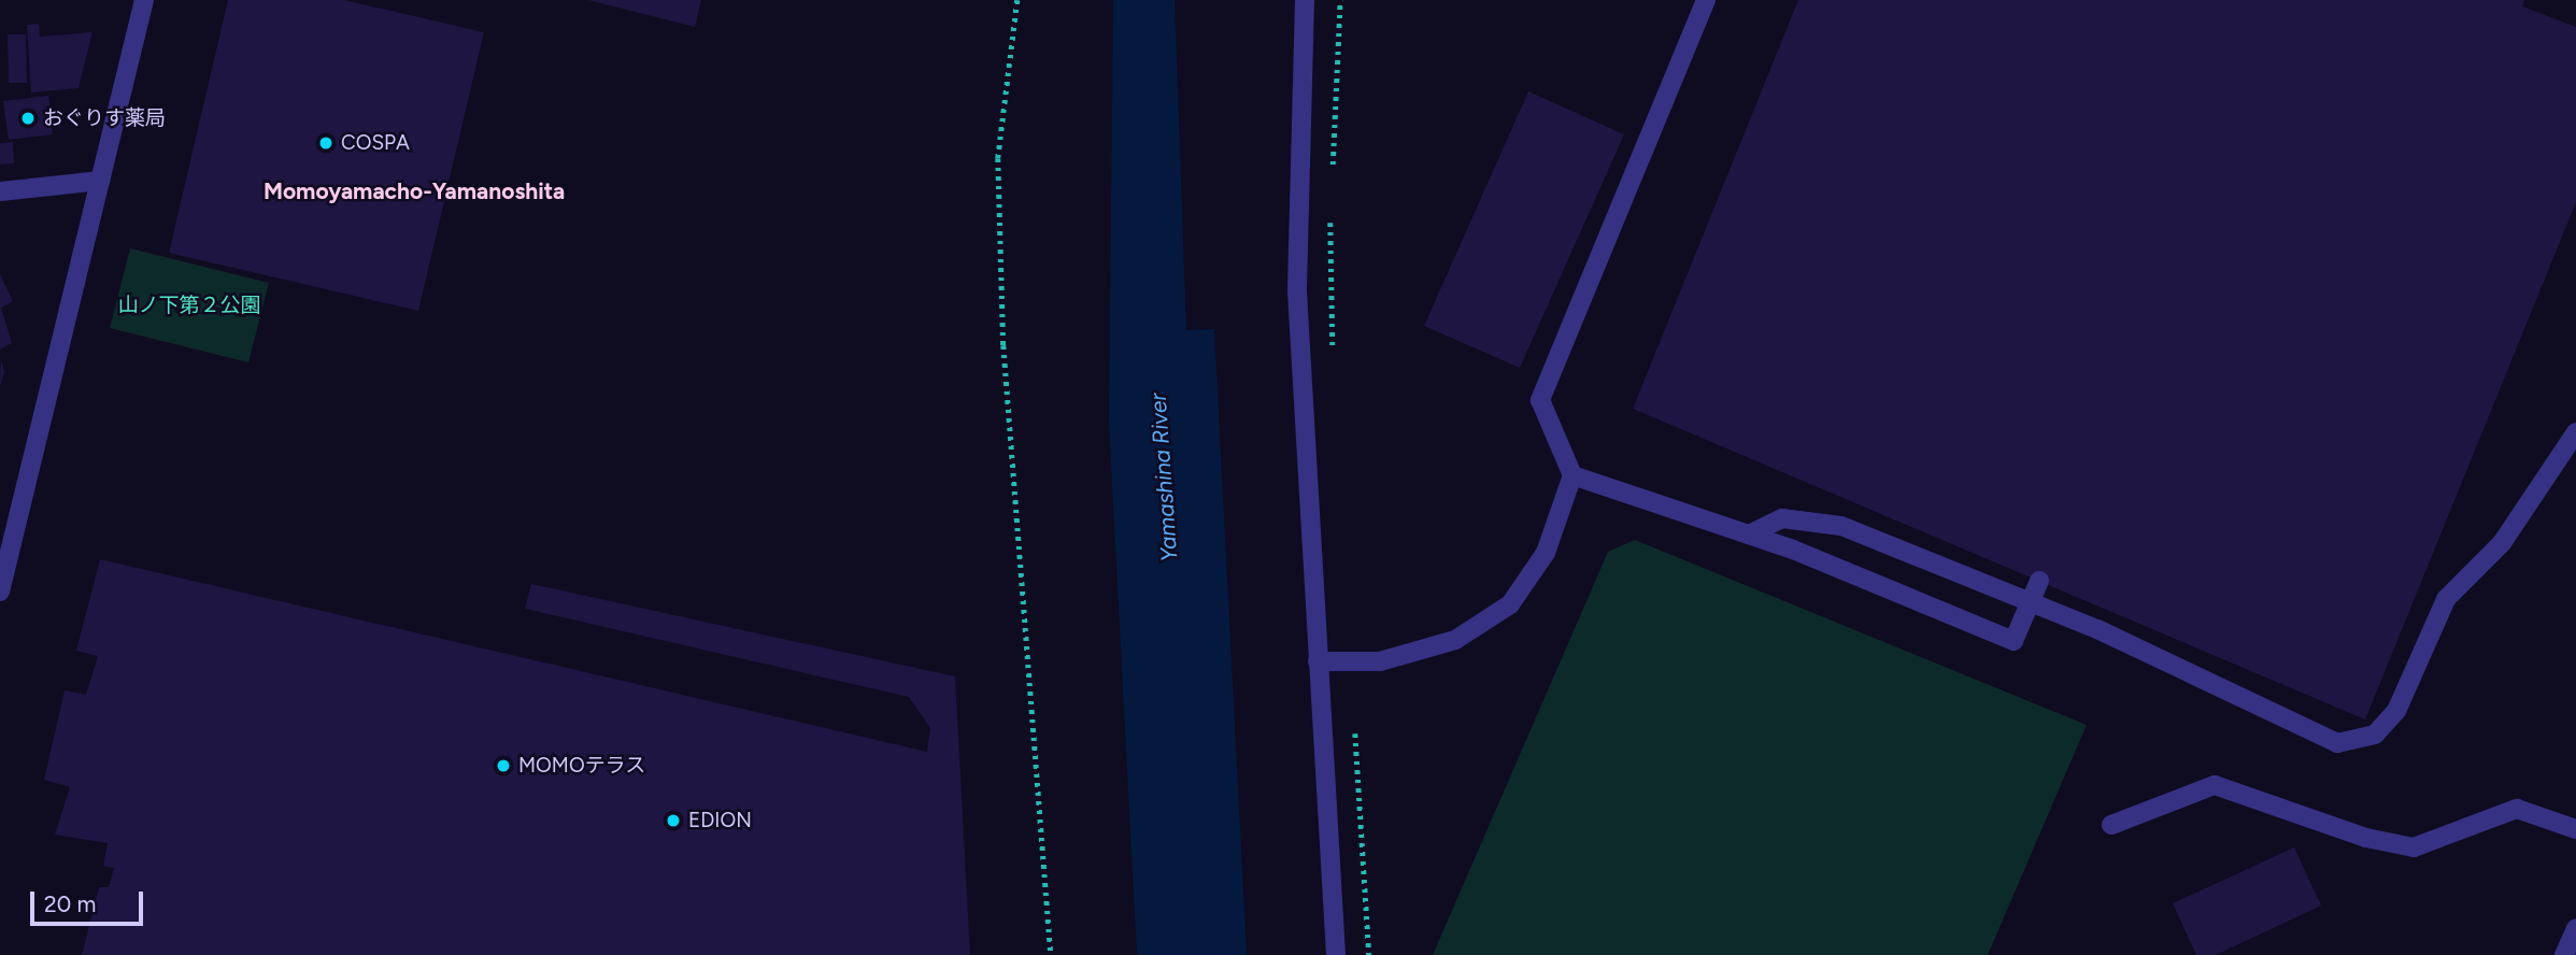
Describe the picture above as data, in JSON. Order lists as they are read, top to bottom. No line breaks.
{"districts":["Momoyamacho-Yamanoshita"],"water":["Yamashina River"],"parks":["山ノ下第２公園"],"places":["おぐりす薬局","COSPA","MOMOテラス","EDION"],"scale_bar":"20 m"}
